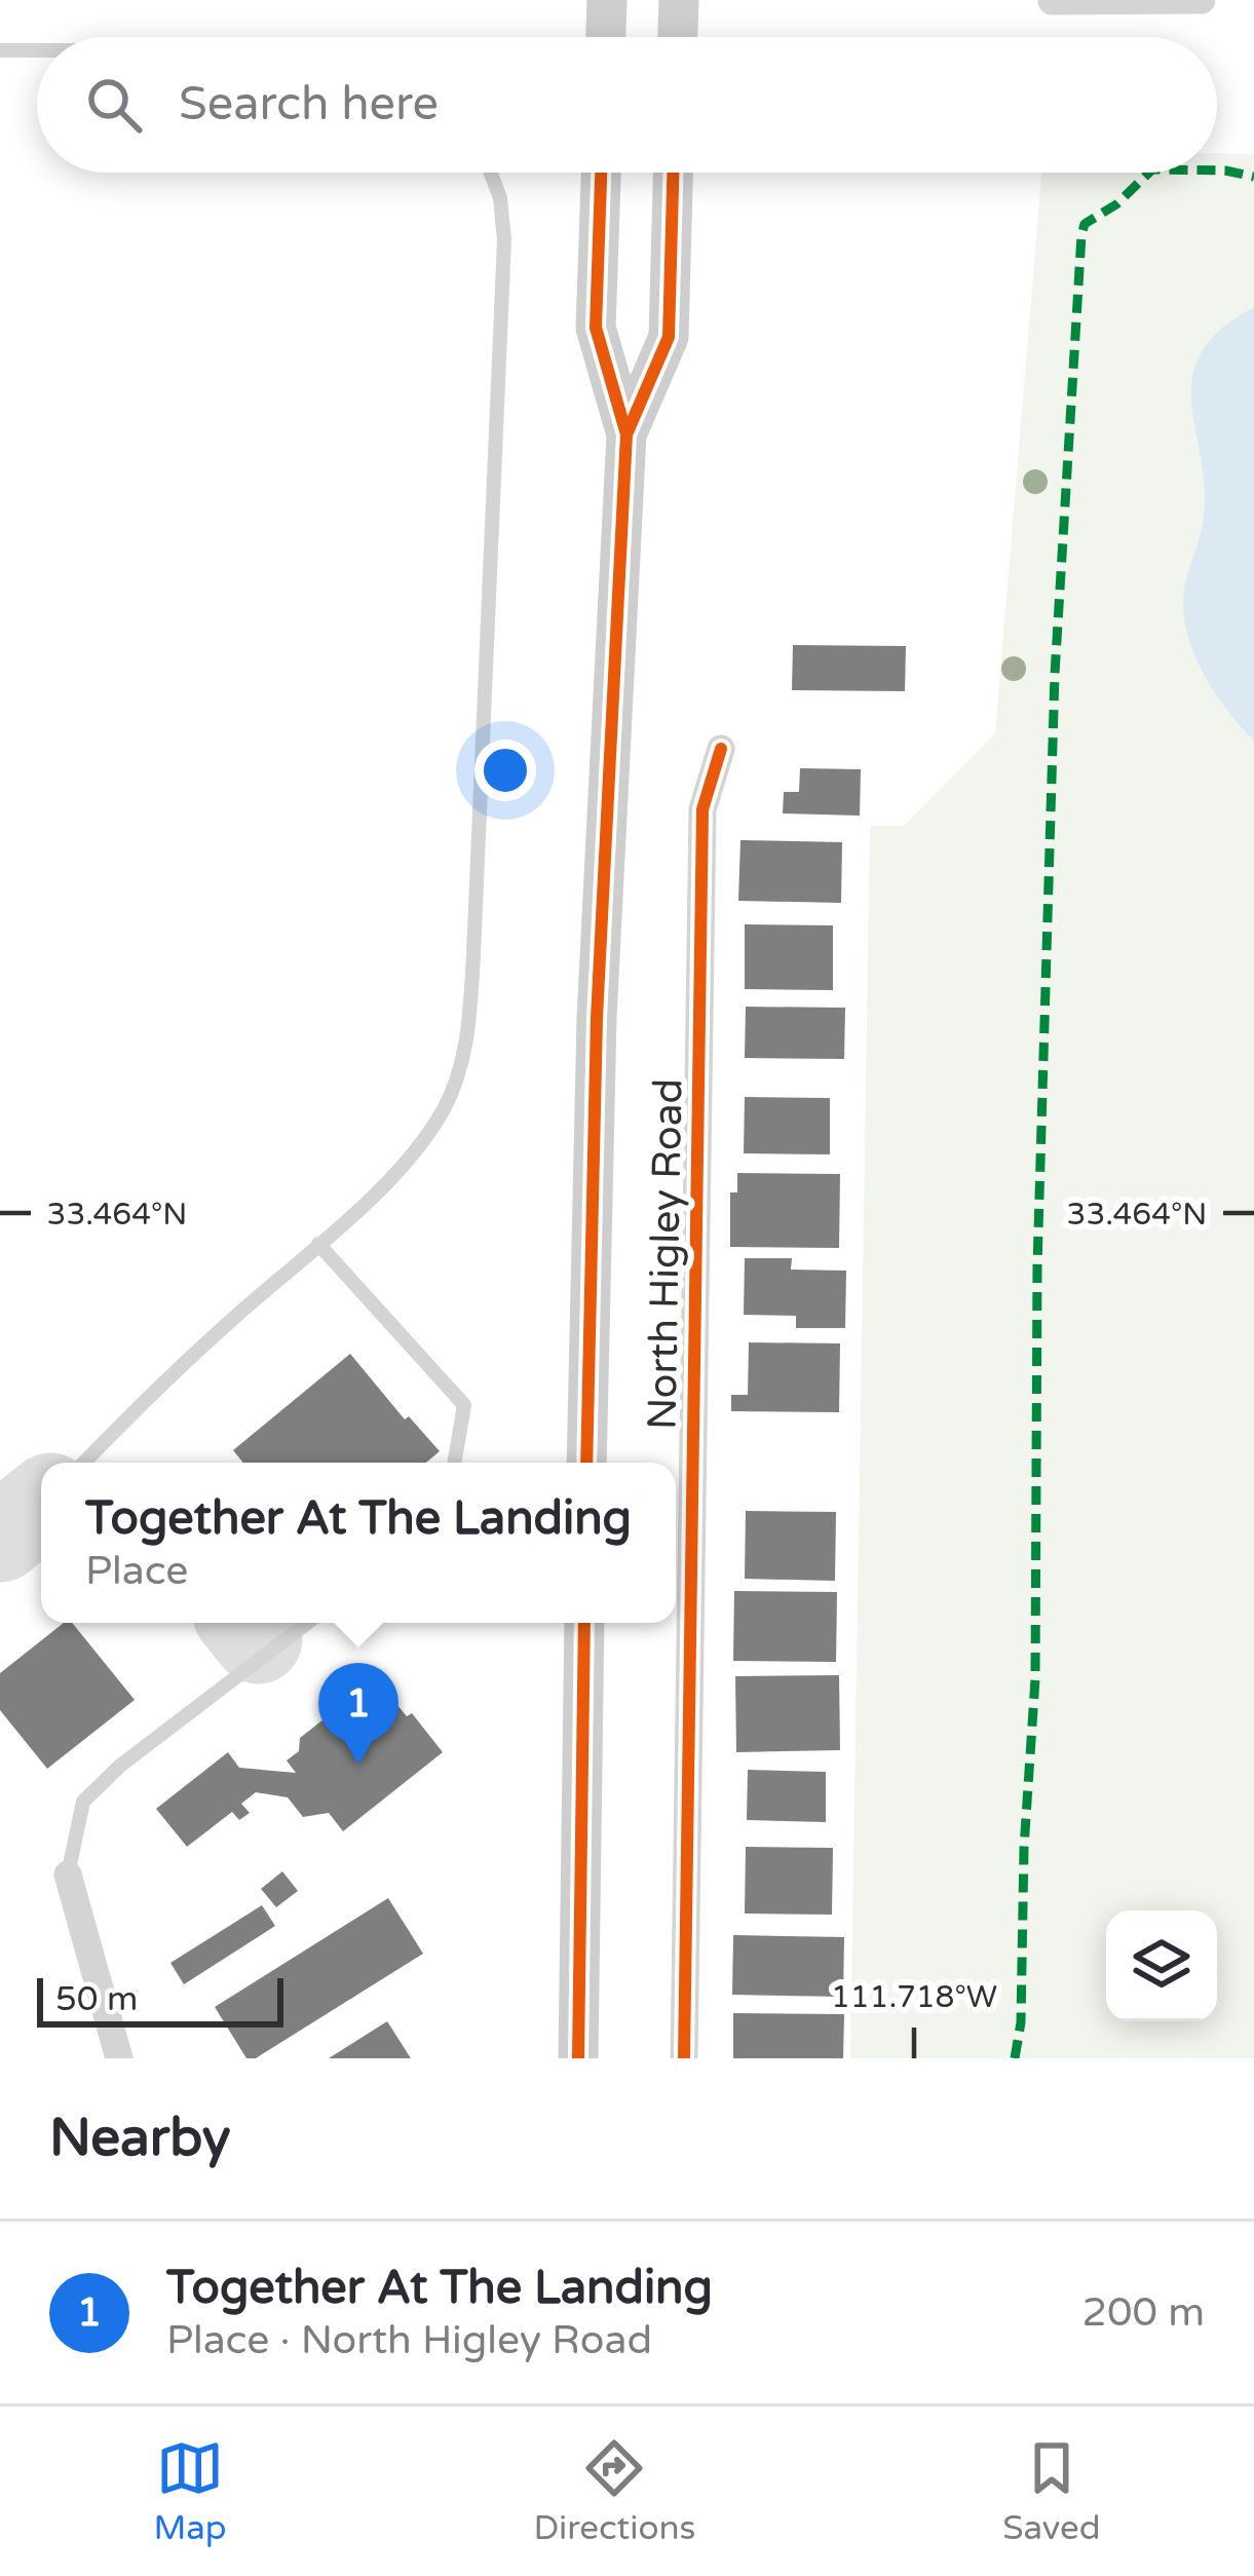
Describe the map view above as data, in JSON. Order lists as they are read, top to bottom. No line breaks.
{"streets":{"main road":["North Higley Road"]},"scale_bar":"50 m","page":{"search":"Search here","popup":["Together At The Landing","Place"],"pins":"1","scale":"50 m","heading":"Nearby","list":[{"mark":"1","name":"Together At The Landing","note":"Place · North Higley Road","value":"200 m"}],"nav":["Map","Directions","Saved"]},"coordinates":["33.464°N","111.718°W"]}
